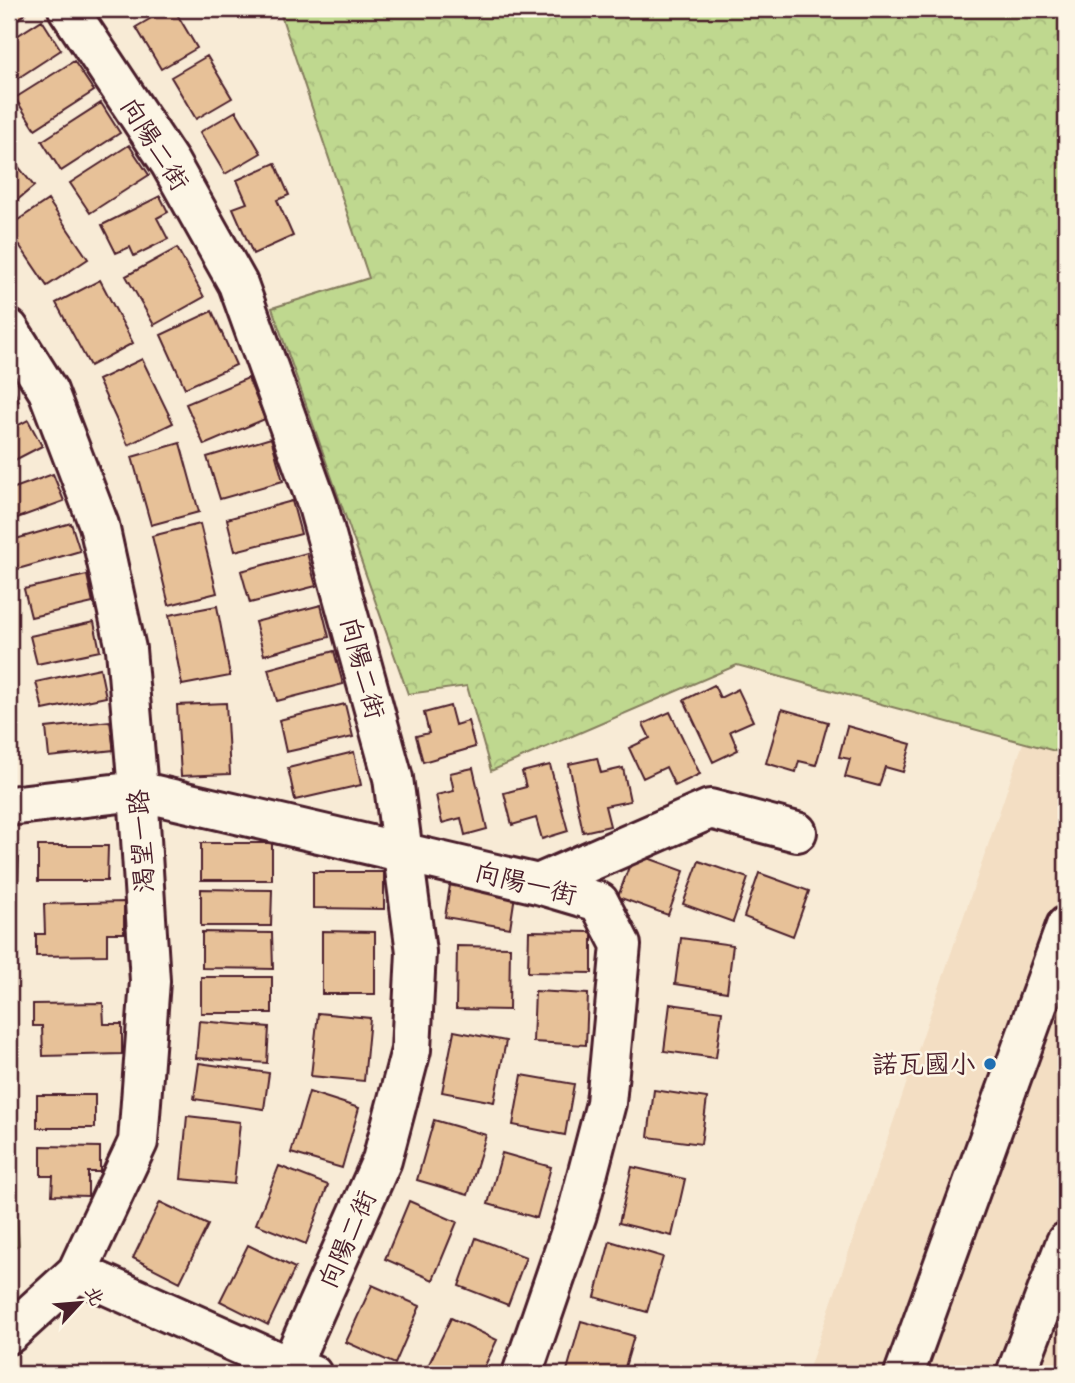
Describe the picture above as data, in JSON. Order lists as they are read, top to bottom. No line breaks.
{"streets":{"street":["向陽二街","渴望一路","向陽一街"]},"crossings":[["向陽二街","向陽一街"],["渴望一路","向陽一街"]],"places":["諾瓦國小"],"north":"top right"}
